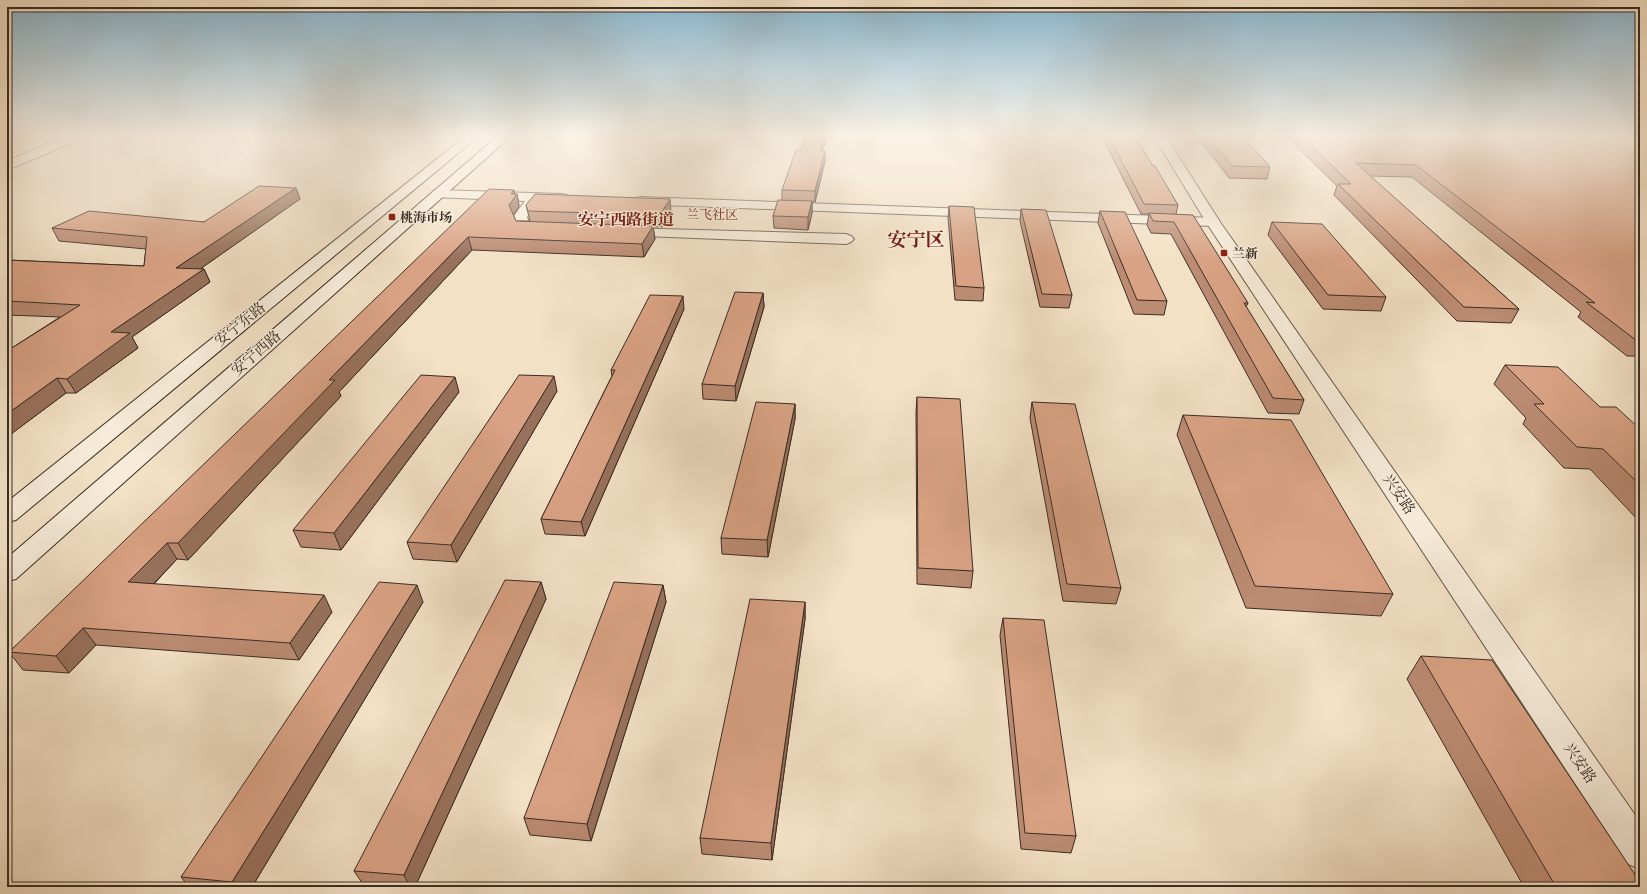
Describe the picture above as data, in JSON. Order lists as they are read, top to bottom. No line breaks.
{"streets":{"street":["安宁东路","安宁西路","兴安路"]},"districts":["兰飞社区","安宁西路街道","安宁区"],"places":{"transit":["桃海市场","兰新"]}}
